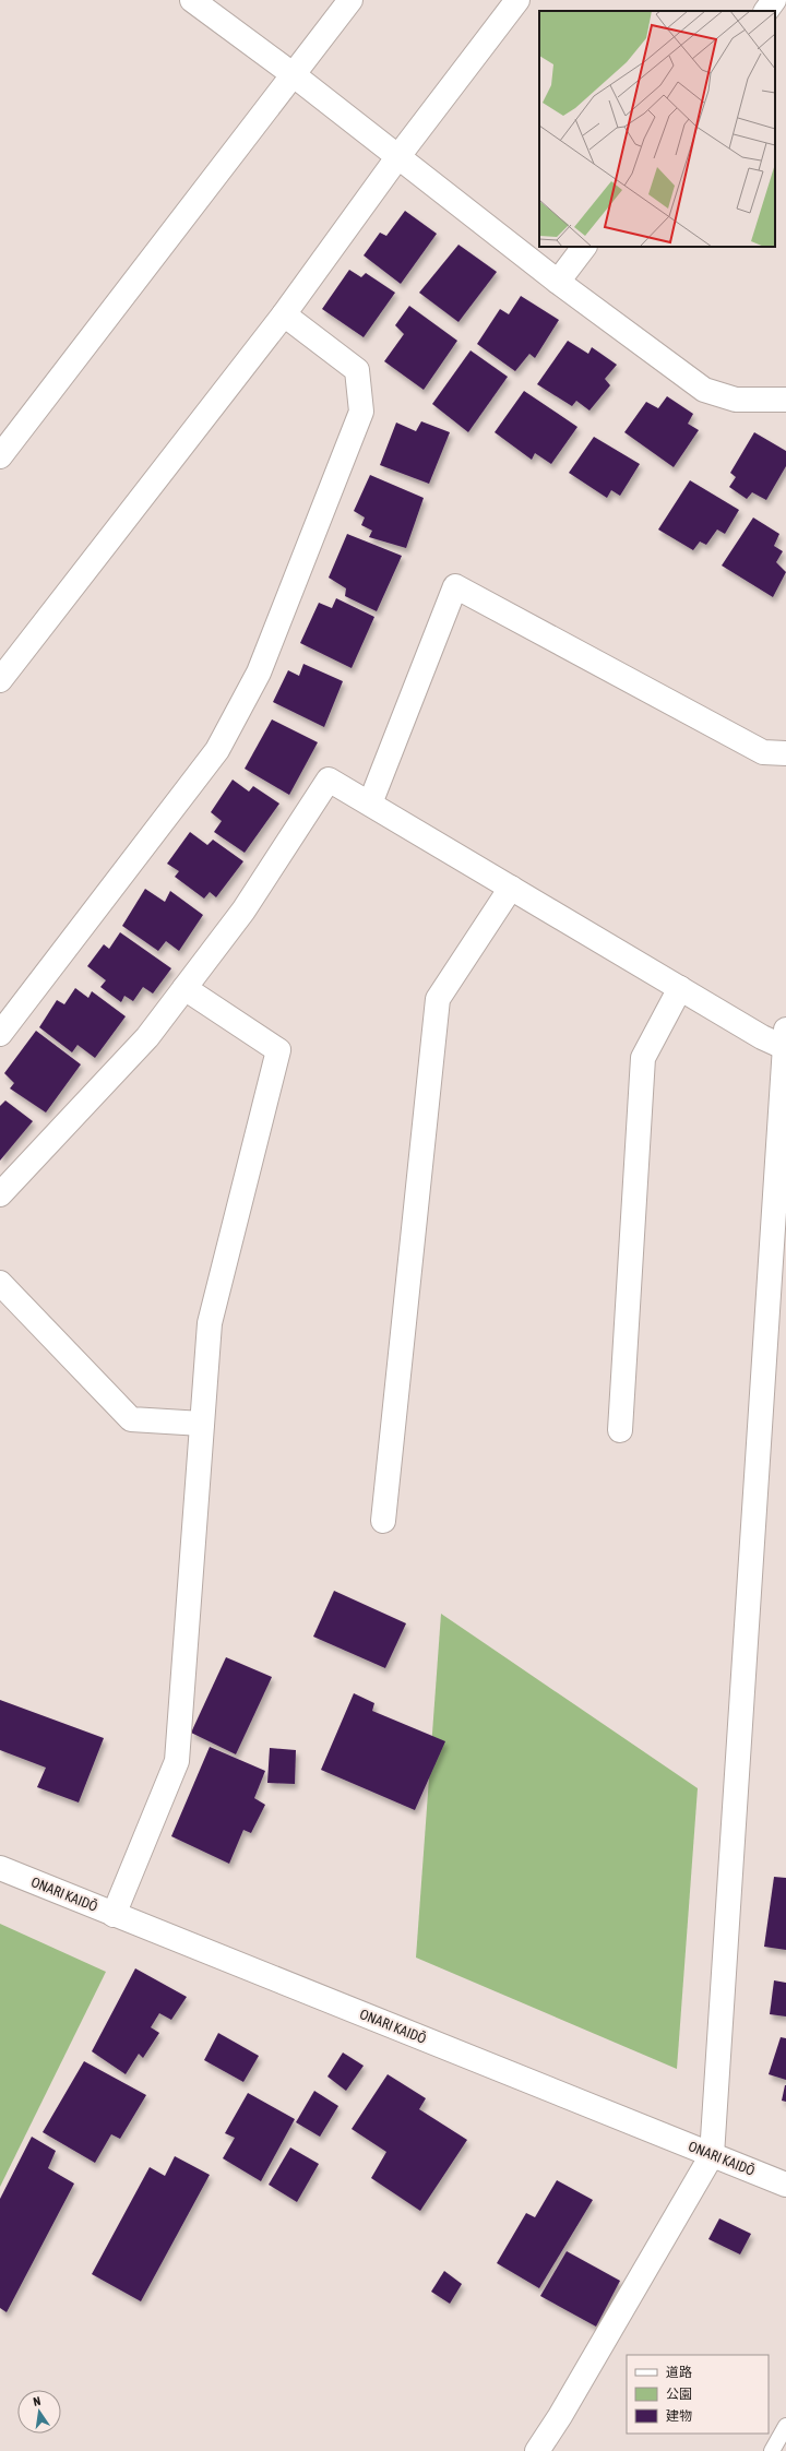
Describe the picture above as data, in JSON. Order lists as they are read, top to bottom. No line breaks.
{"streets":{"street":["ONARI KAIDŌ"]},"legend":["道路","公園","建物"],"north":"top"}
